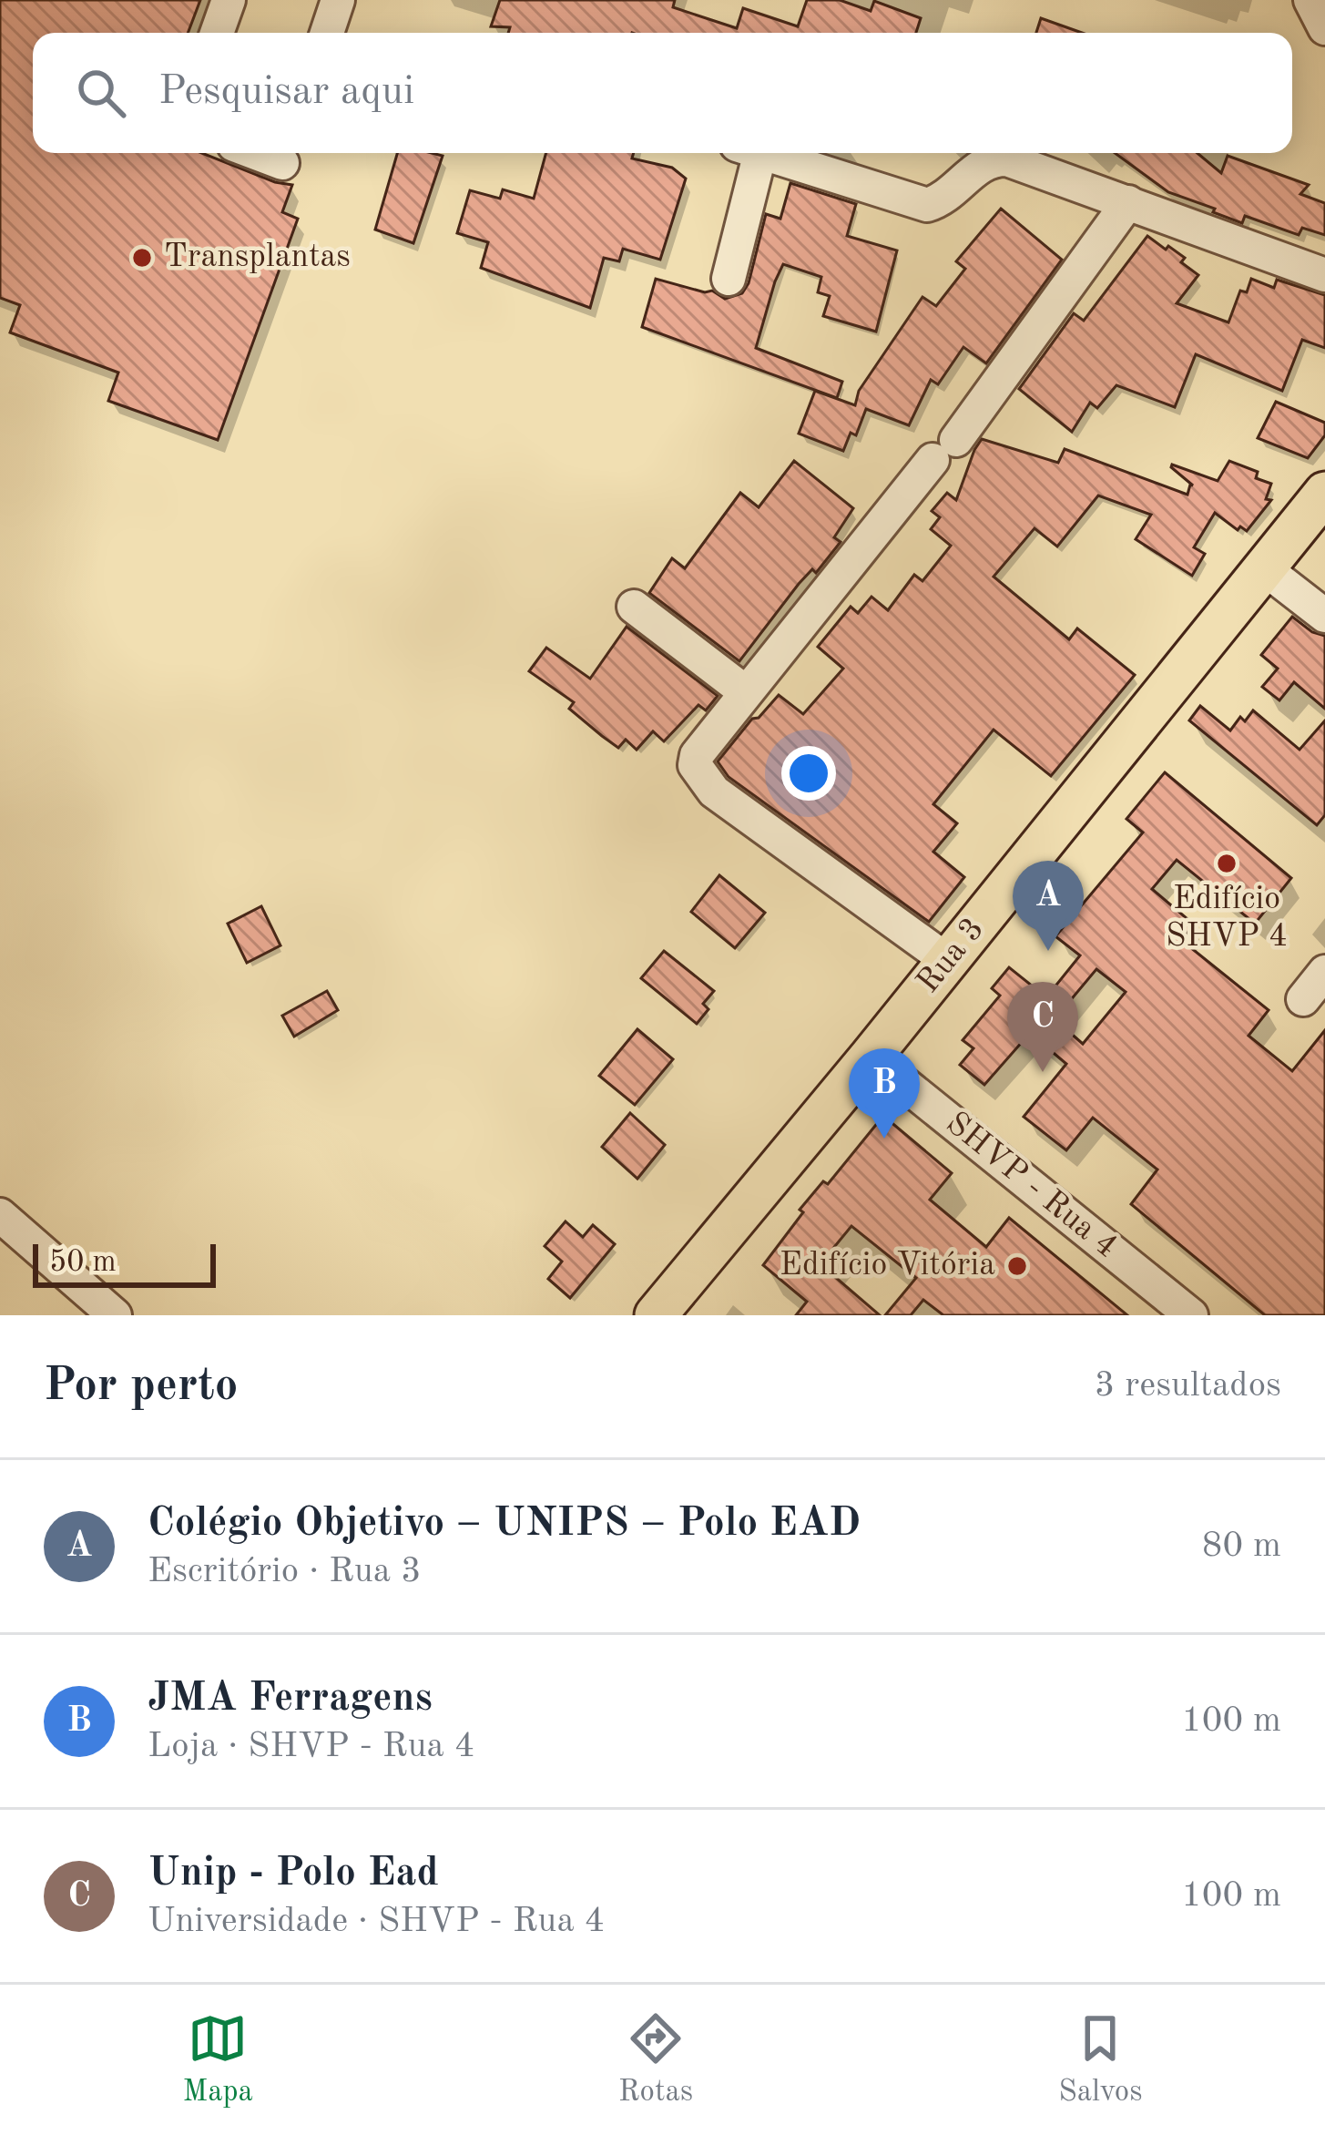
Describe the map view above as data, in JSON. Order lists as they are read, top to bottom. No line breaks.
{"streets":{"main road":["Rua 3"],"street":["SHVP - Rua 4"]},"crossings":[["Rua 3","SHVP - Rua 4"]],"places":["Transplantas","Edifício SHVP 4","Edifício Vitória"],"scale_bar":"50 m","page":{"search":"Pesquisar aqui","pins":["A","C","B"],"scale":"50 m","heading":["Por perto","3 resultados"],"list":[{"mark":"A","name":"Colégio Objetivo – UNIPS – Polo EAD","note":"Escritório · Rua 3","value":"80 m"},{"mark":"B","name":"JMA Ferragens","note":"Loja · SHVP - Rua 4","value":"100 m"},{"mark":"C","name":"Unip - Polo Ead","note":"Universidade · SHVP - Rua 4","value":"100 m"}],"nav":["Mapa","Rotas","Salvos"]}}
